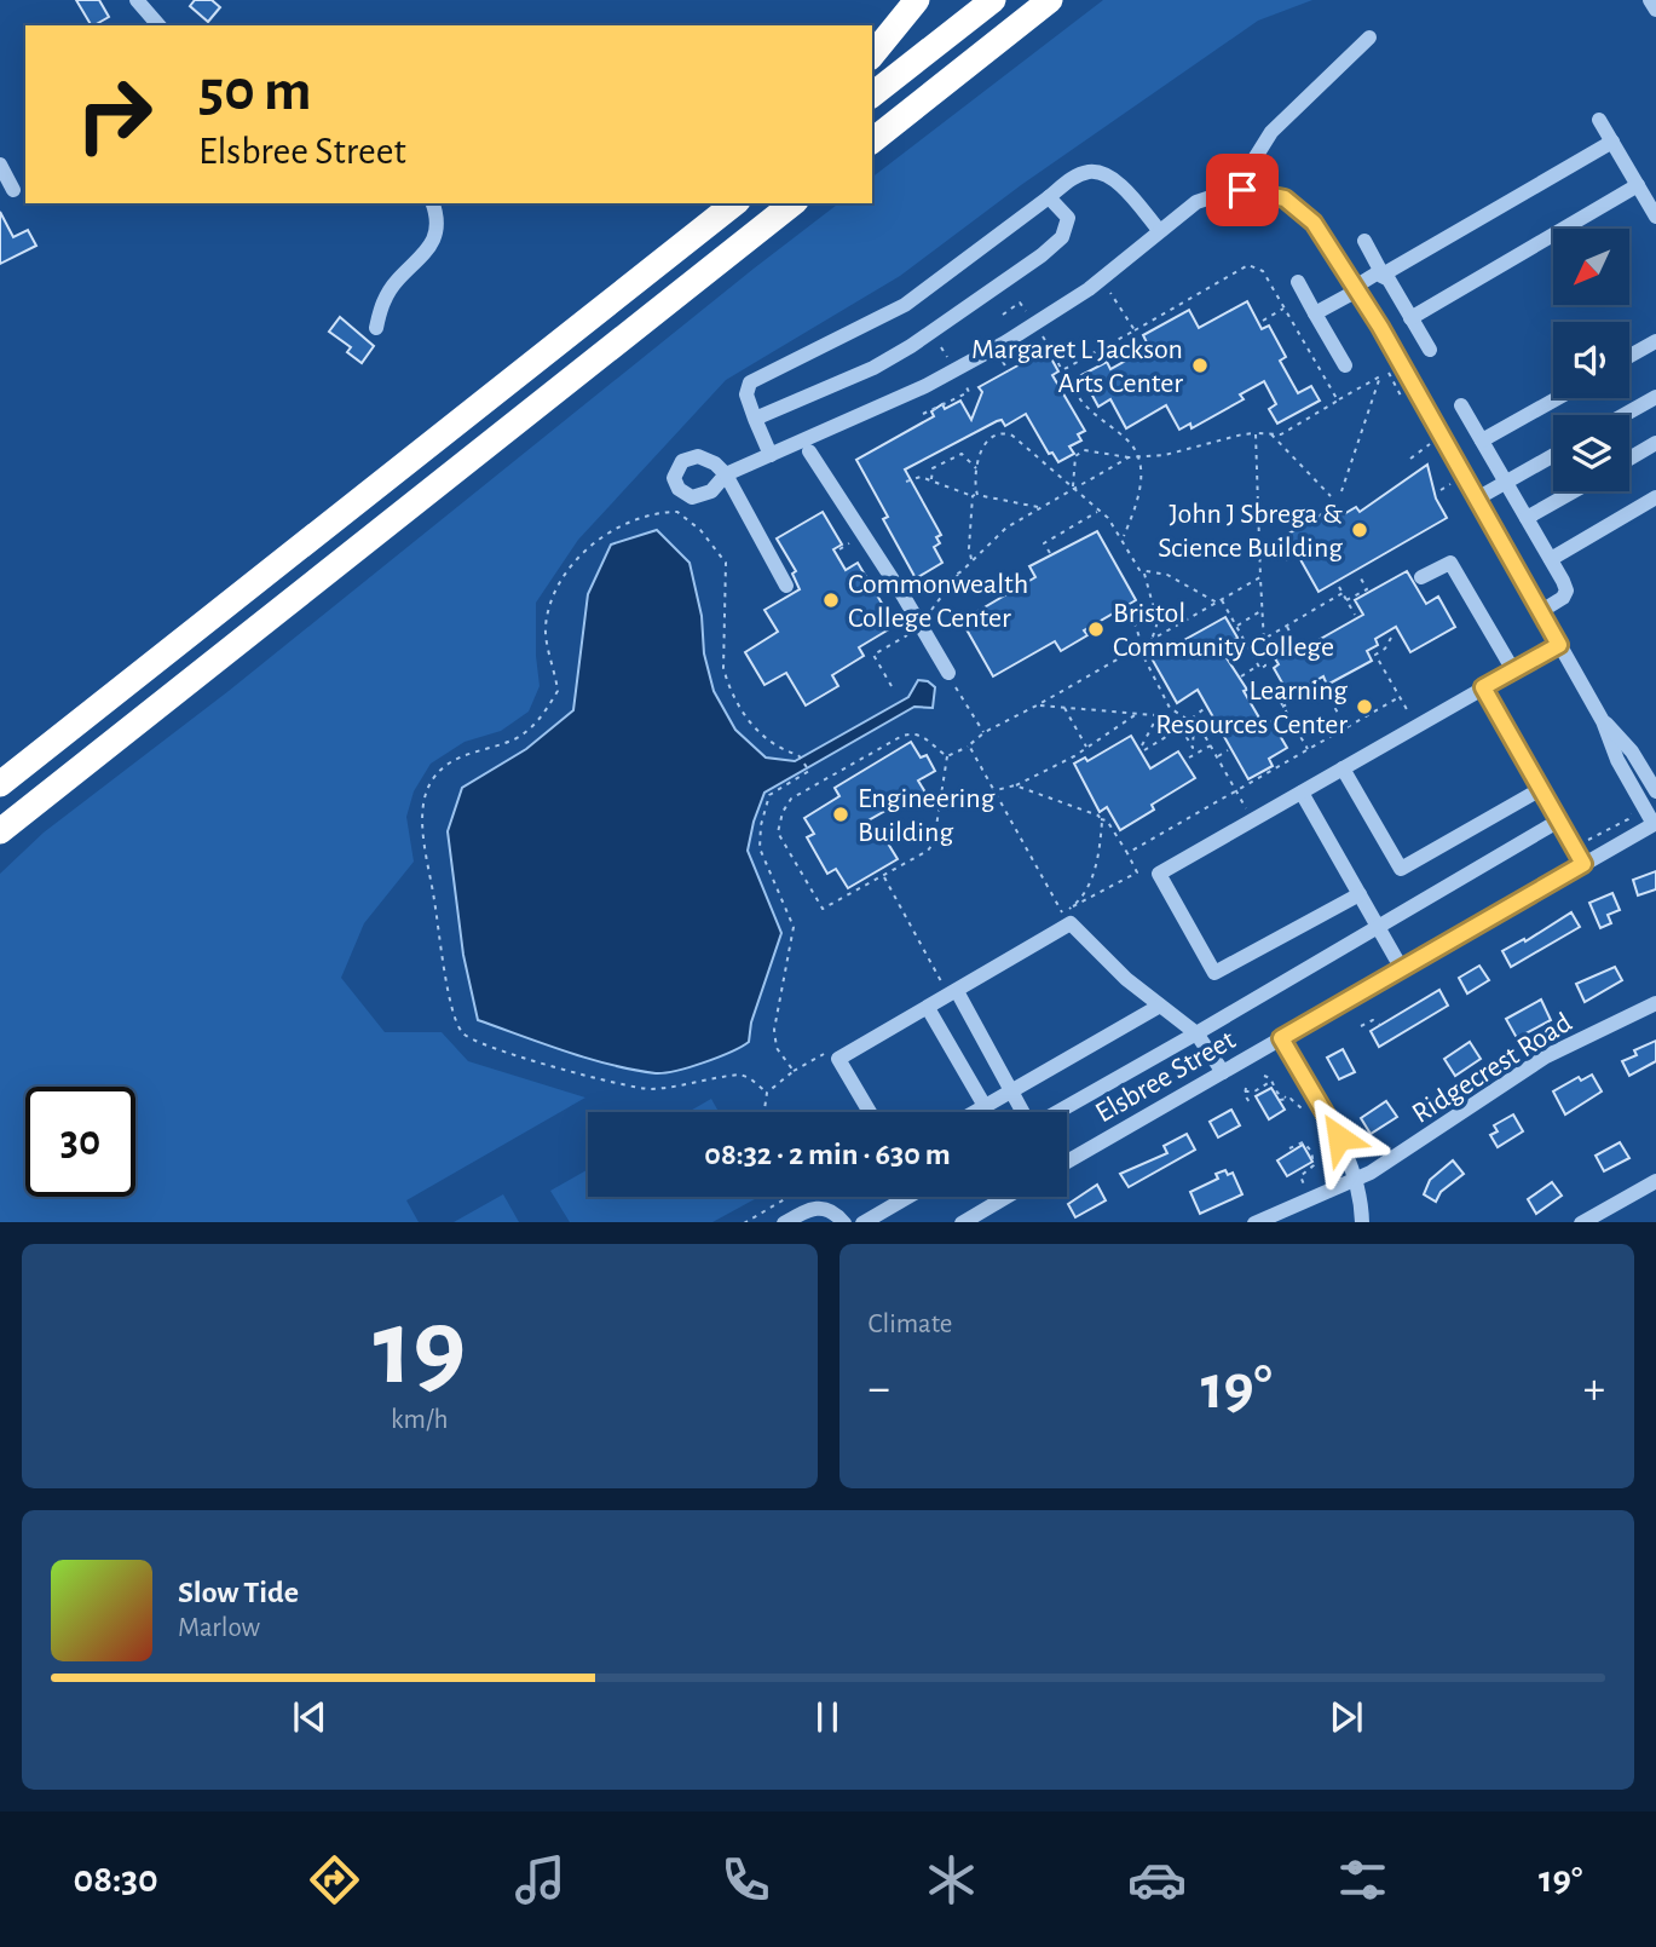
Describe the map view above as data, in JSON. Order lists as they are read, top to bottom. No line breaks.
{"streets":{"street":["Ridgecrest Road","Elsbree Street"]},"places":["Margaret L Jackson Arts Center","John J Sbrega & Science Building","Commonwealth College Center","Bristol Community College","Learning Resources Center","Engineering Building"],"north":"bottom left","page":{"turn":["50 m","Elsbree Street"],"limit":"30","trip":"08:32 · 2 min · 630 m","tile":[["19","km/h"],"Climate"],"heat":["−","19°","+"],"song":["Slow Tide","Marlow"],"tabs":["08:30","19°"]}}
